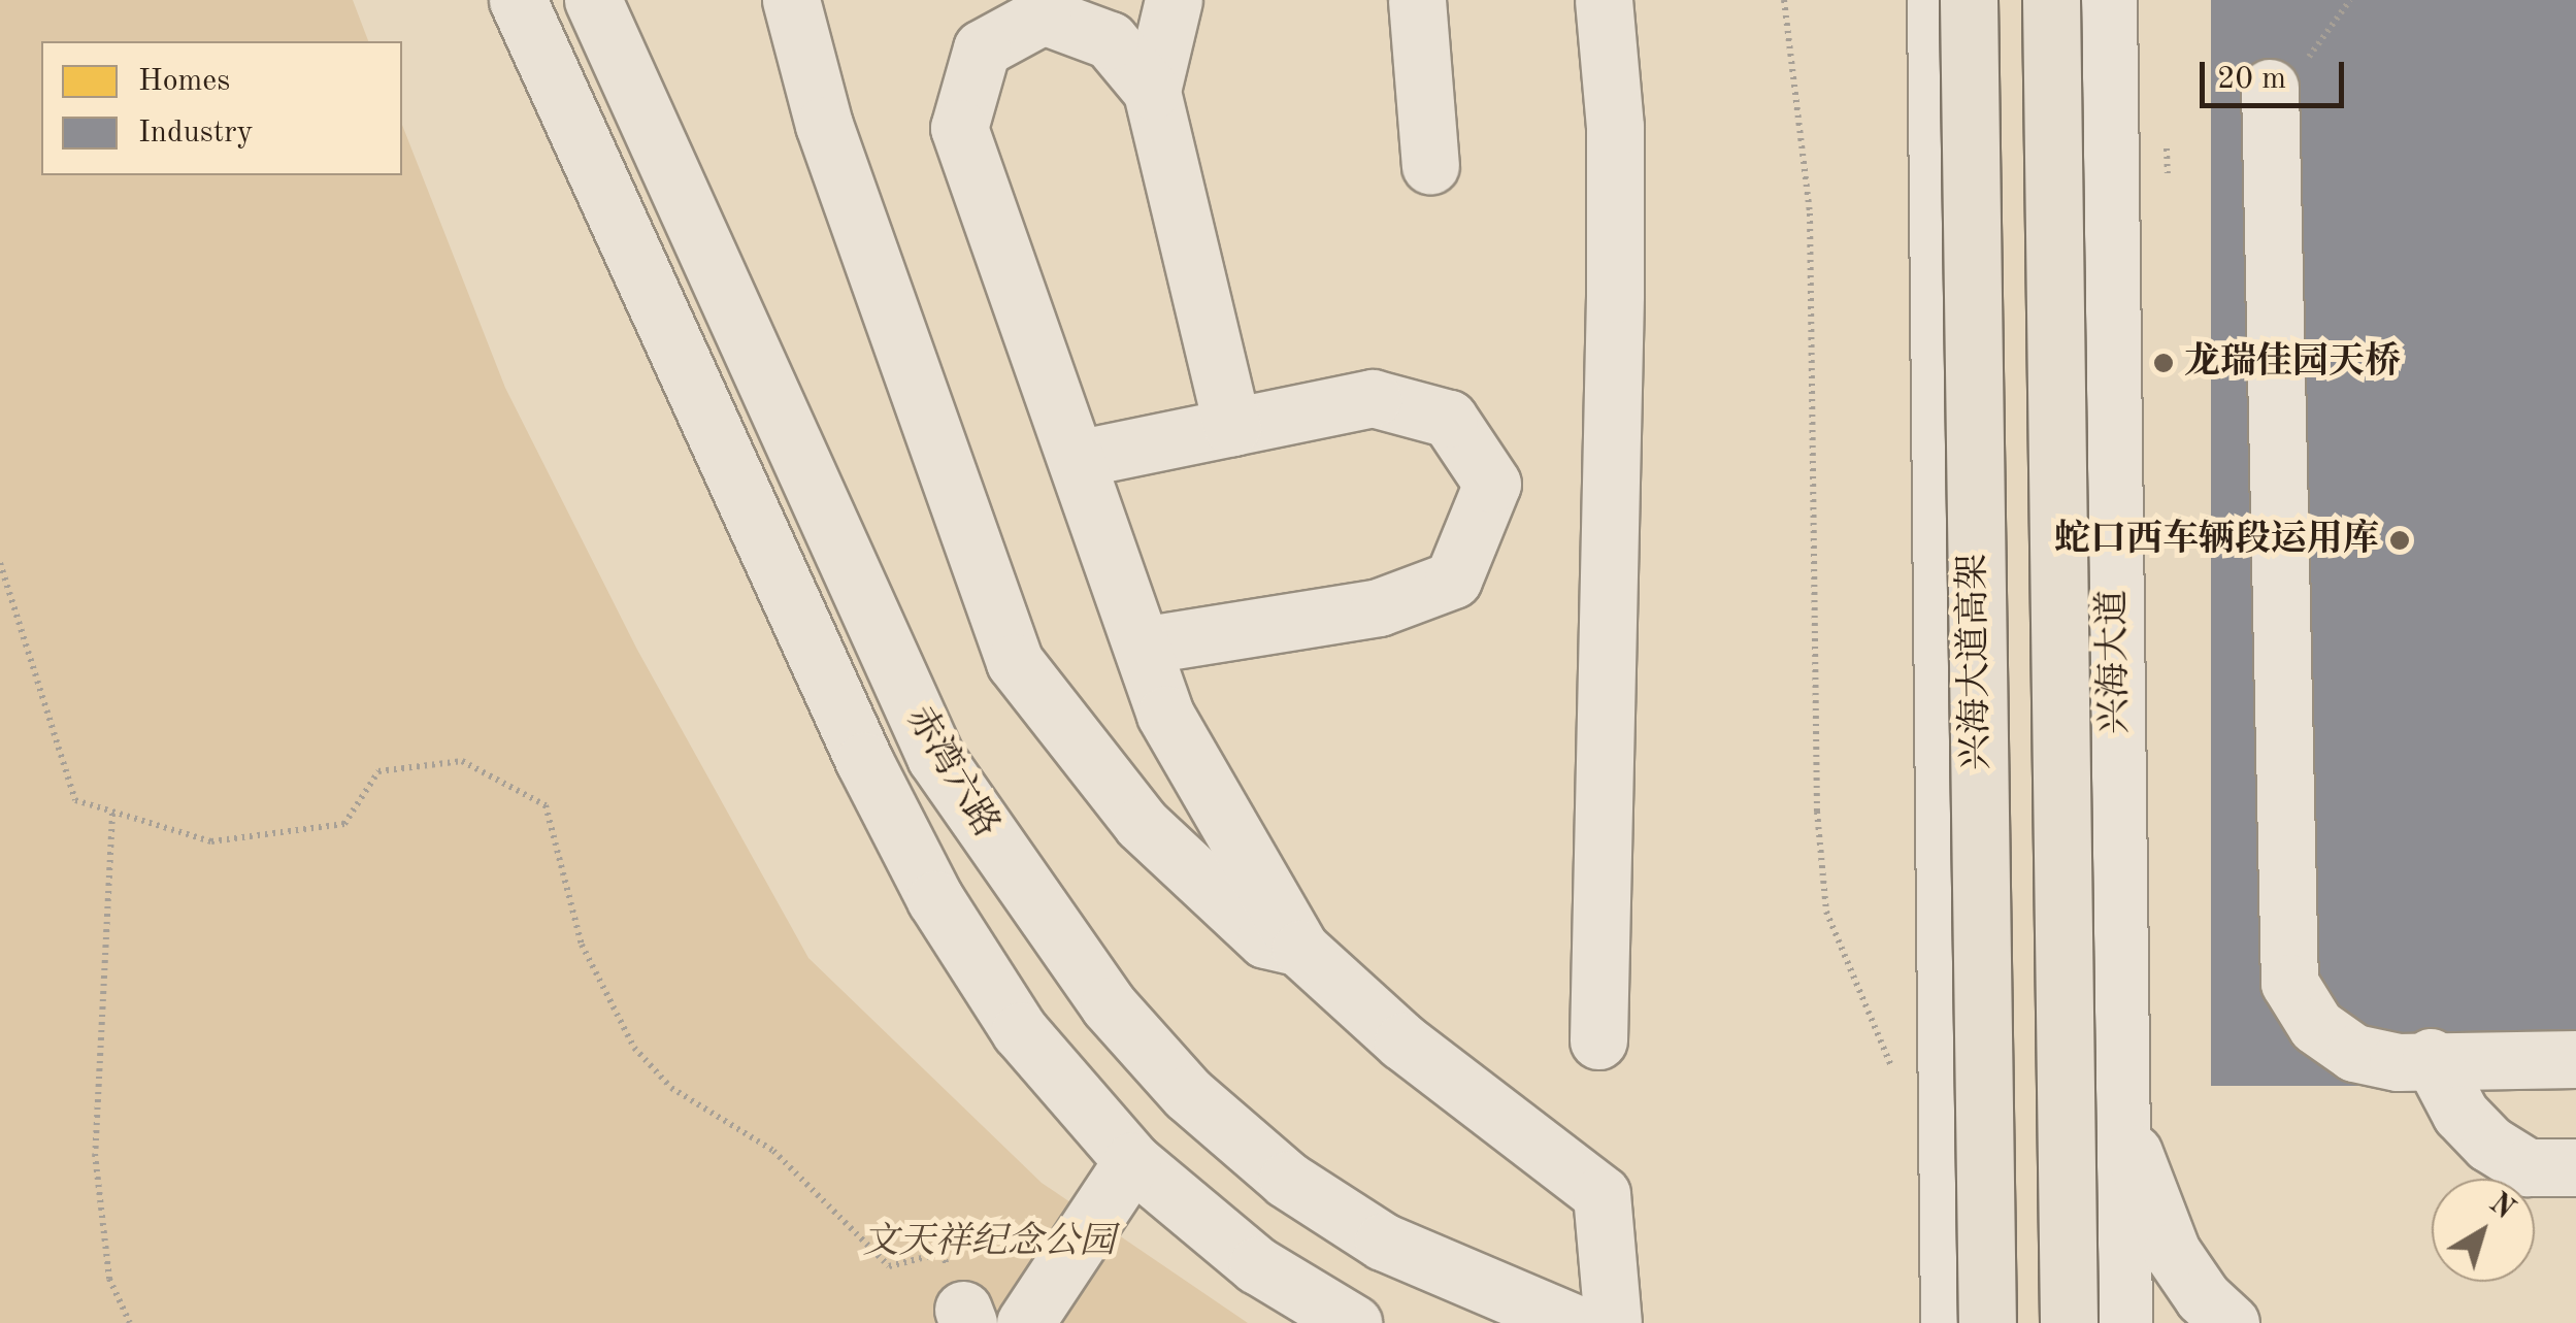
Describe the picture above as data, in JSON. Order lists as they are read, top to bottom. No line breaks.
{"streets":{"main road":["兴海大道高架"],"street":["兴海大道","赤湾六路"]},"parks":["文天祥纪念公园"],"places":["龙瑞佳园天桥","蛇口西车辆段运用库"],"legend":["Homes","Industry"],"scale_bar":"20 m","north":"top right"}
